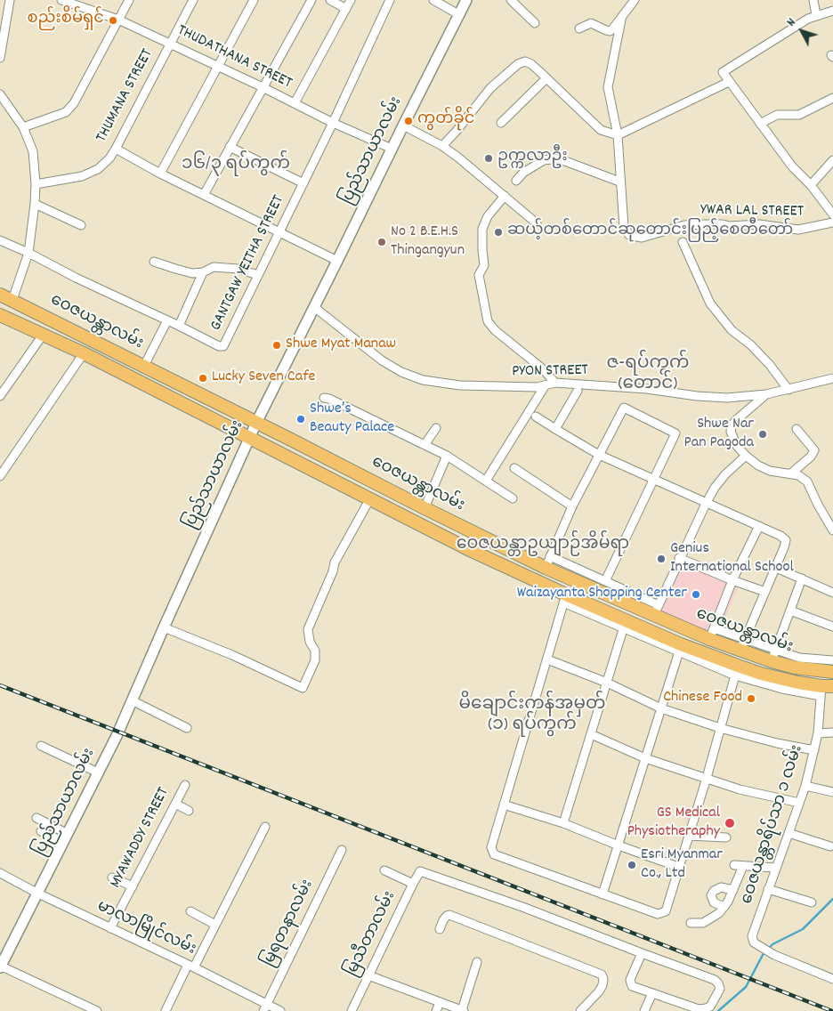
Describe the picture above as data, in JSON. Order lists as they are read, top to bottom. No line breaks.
{"streets":{"main road":["ဝေဇယန္တာလမ်း"],"street":["THUDATHANA STREET","THUMANA STREET","ပြည်သာယာလမ်း","YWAR LAL STREET","GANTGAW YEITHA STREET","PYON STREET","ဝေဇယန္တာရိပ်သာ ၁ လမ်း","MYAWADDY STREET","မြရတနာလမ်း","မာလာမြိုင်လမ်း","မြသီတာလမ်း"]},"crossings":[["THUDATHANA STREET","THUMANA STREET"],["THUDATHANA STREET","ပြည်သာယာလမ်း"],["THUDATHANA STREET","GANTGAW YEITHA STREET"],["ပြည်သာယာလမ်း","ဝေဇယန္တာလမ်း"],["ပြည်သာယာလမ်း","PYON STREET"],["ပြည်သာယာလမ်း","မာလာမြိုင်လမ်း"],["ဝေဇယန္တာလမ်း","ဝေဇယန္တာရိပ်သာ ၁ လမ်း"],["MYAWADDY STREET","မာလာမြိုင်လမ်း"],["မြရတနာလမ်း","မာလာမြိုင်လမ်း"]],"districts":["၁၆/၃ ရပ်ကွက်","ဇ-ရပ်ကွက် (တောင်)","ဝေဇယန္တာဥယျာဉ်အိမ်ရာ","မိချောင်းကန်အမှတ် (၁) ရပ်ကွက်"],"places":["စည်းစိမ်ရှင်","ကွတ်ခိုင်","ဥက္ကလာဦး","ဆယ့်တစ်တောင်ဆုတောင်းပြည့်စေတီတော်","No 2 B.E.H.S Thingangyun","Shwe Myat Manaw","Lucky Seven Cafe","Shwe’s Beauty Palace","Shwe Nar Pan Pagoda","Genius International School","Waizayanta Shopping Center","Chinese Food","GS Medical Physiotheraphy","Esri Myanmar Co., Ltd"],"north":"top left"}
